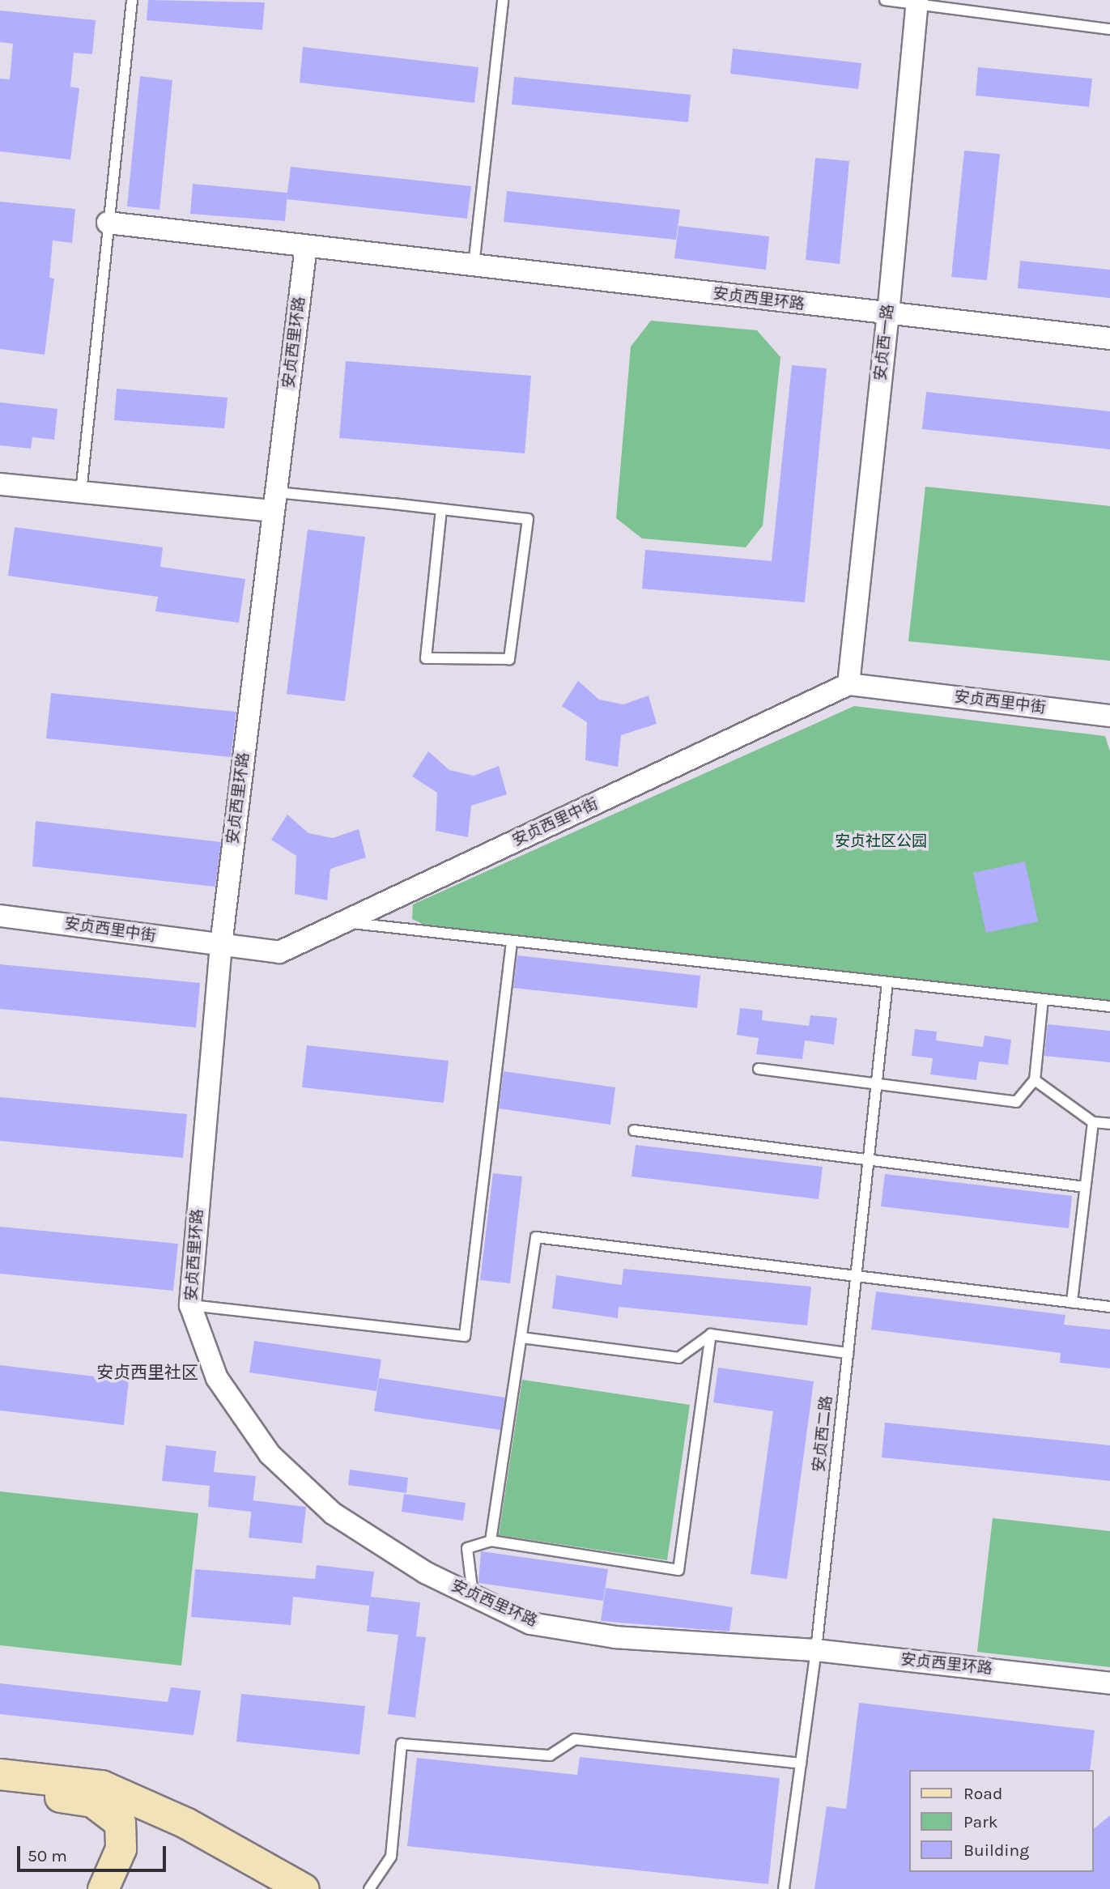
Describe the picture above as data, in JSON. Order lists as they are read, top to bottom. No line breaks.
{"streets":{"street":["安贞西里环路","安贞西一路","安贞西里中街"],"lane":["安贞西二路"]},"crossings":[["安贞西里环路","安贞西一路"],["安贞西里环路","安贞西里中街"],["安贞西里环路","安贞西二路"],["安贞西一路","安贞西里中街"]],"districts":["安贞西里社区"],"parks":["安贞社区公园"],"legend":["Road","Park","Building"],"scale_bar":"50 m"}
